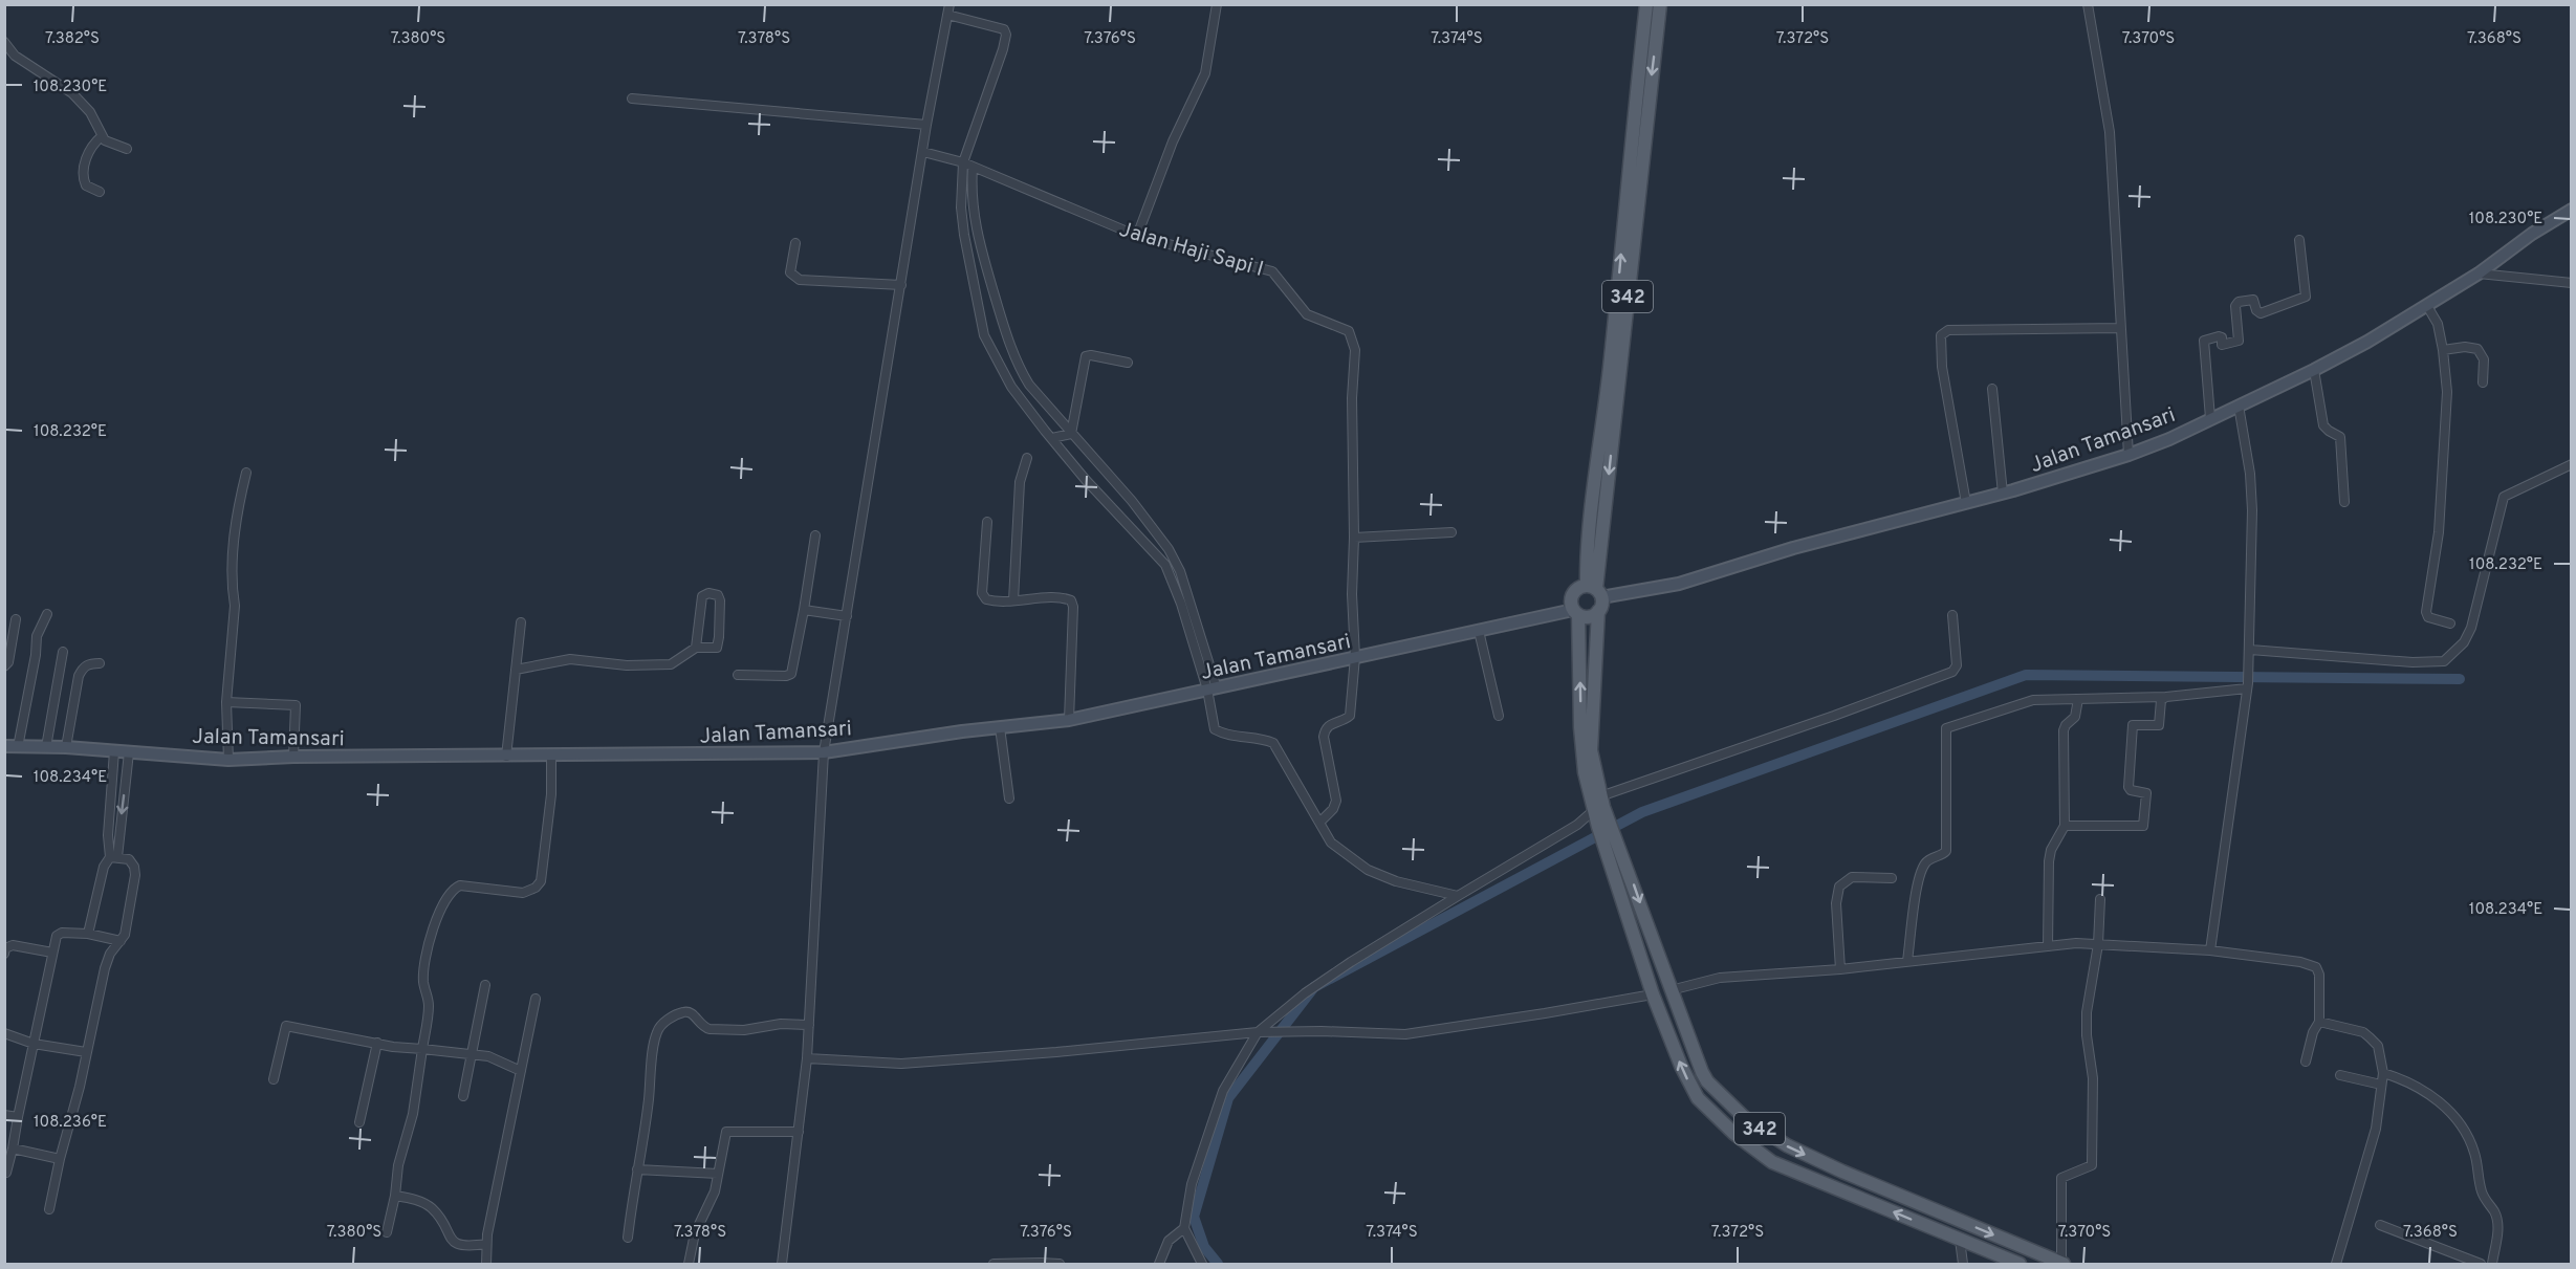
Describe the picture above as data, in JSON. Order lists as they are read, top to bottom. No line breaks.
{"streets":{"main road":["342","Jalan Tamansari"],"street":["Jalan Haji Sapi I"]},"crossings":[["Jalan Haji Sapi I","Jalan Tamansari"],["342","Jalan Tamansari"]],"coordinates":["7.382°S","7.380°S","7.378°S","7.376°S","7.374°S","7.372°S","7.370°S","7.368°S","108.230°E","108.232°E","108.234°E","108.236°E"]}
